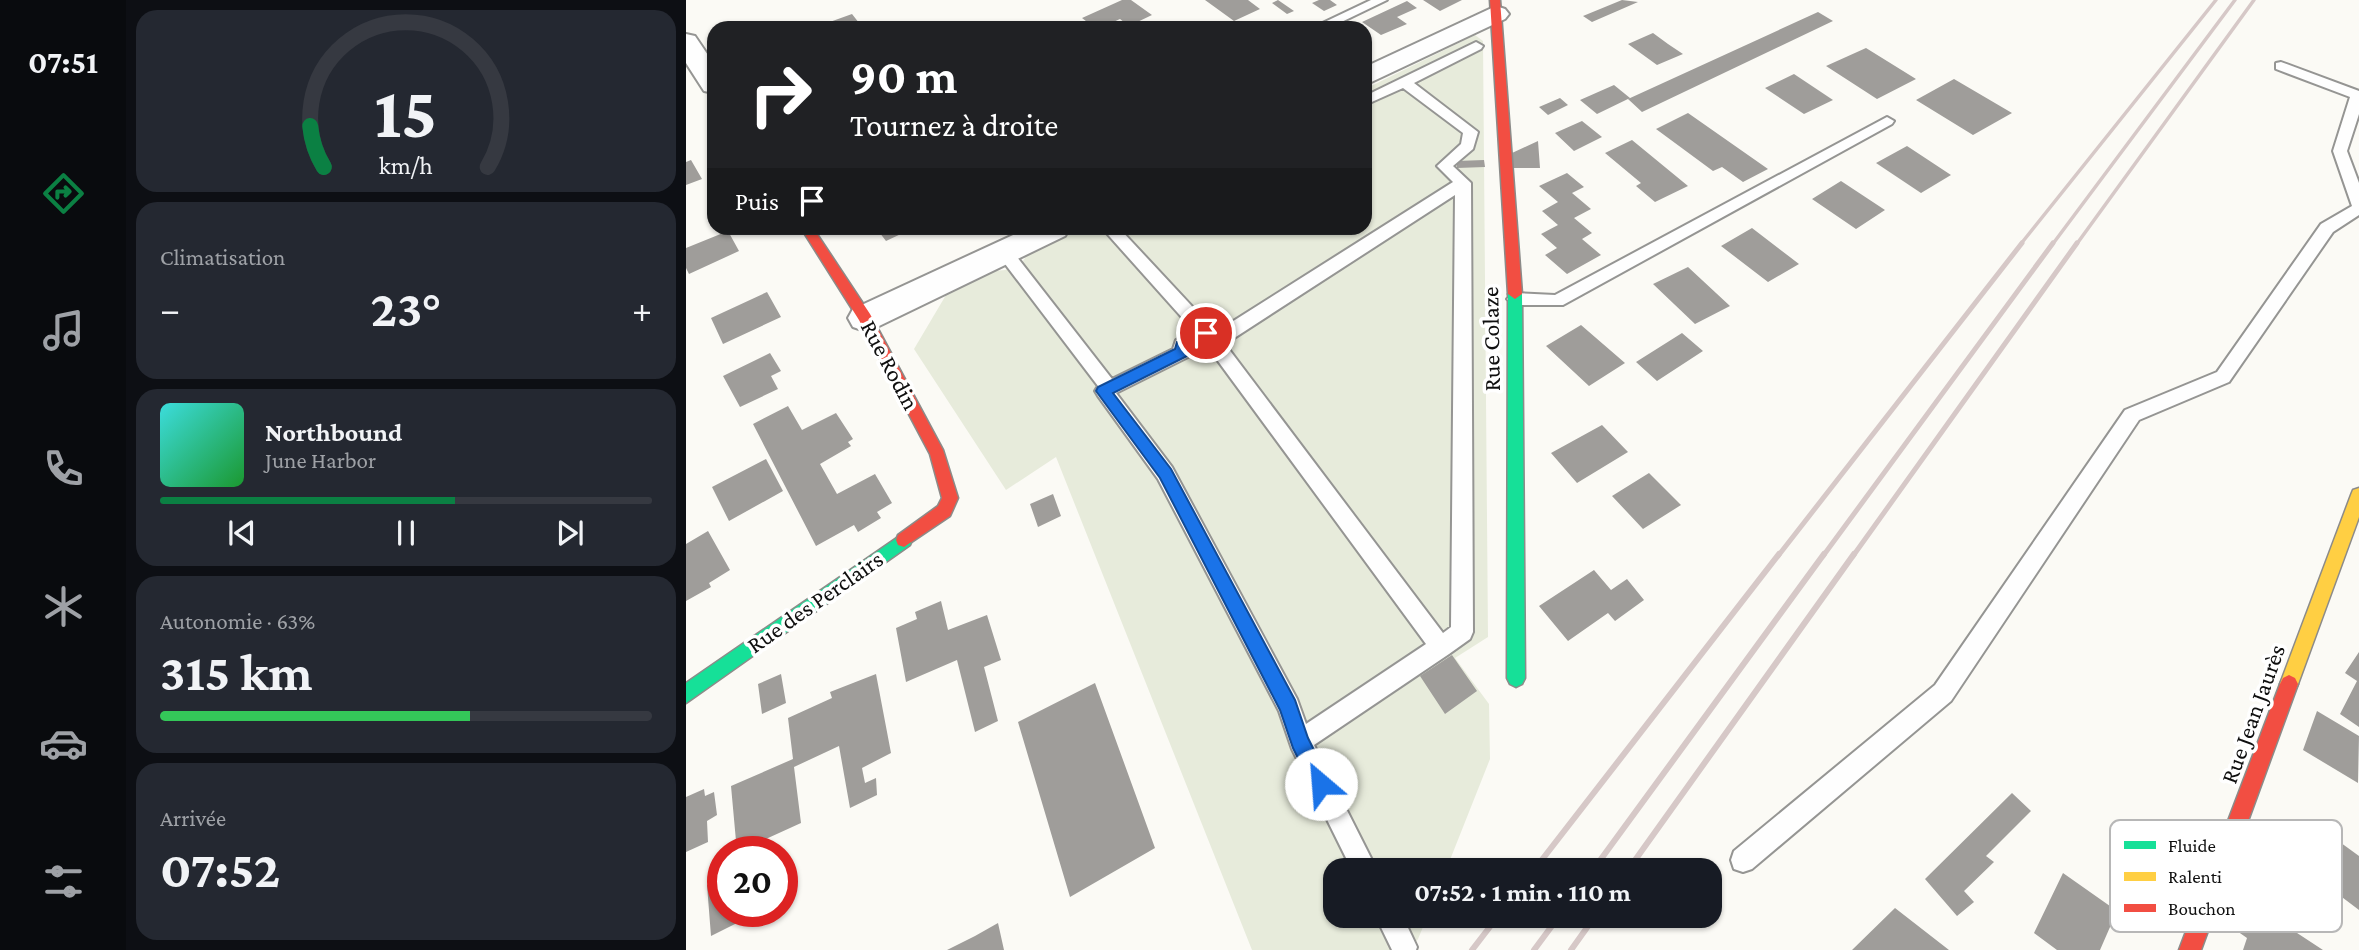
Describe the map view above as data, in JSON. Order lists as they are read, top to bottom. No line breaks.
{"streets":{"street":["Rue Colaze","Rue Rodin","Rue des Perclairs","Rue Jean Jaurès"]},"crossings":[["Rue Rodin","Rue des Perclairs"]],"legend":["Fluide","Ralenti","Bouchon"],"page":{"tabs":"07:51","turn":["90 m","Tournez à droite"],"then":"Puis","tile":["Climatisation",["Autonomie · 63%","315 km"],["Arrivée","07:52"]],"heat":["−","23°","+"],"song":["Northbound","June Harbor"],"limit":"20","trip":"07:52 · 1 min · 110 m","gauge":["15","km/h"]}}
